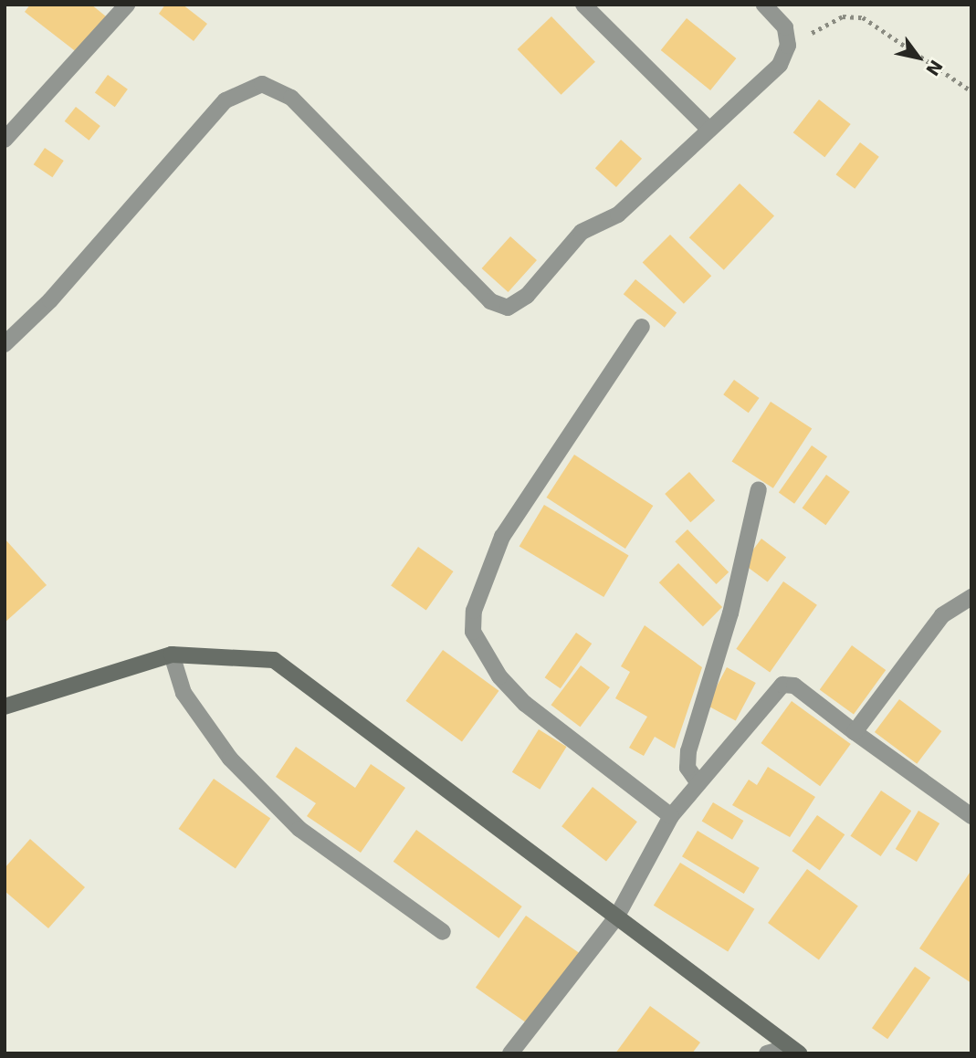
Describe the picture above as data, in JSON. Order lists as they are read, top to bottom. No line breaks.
{"north":"bottom right"}
